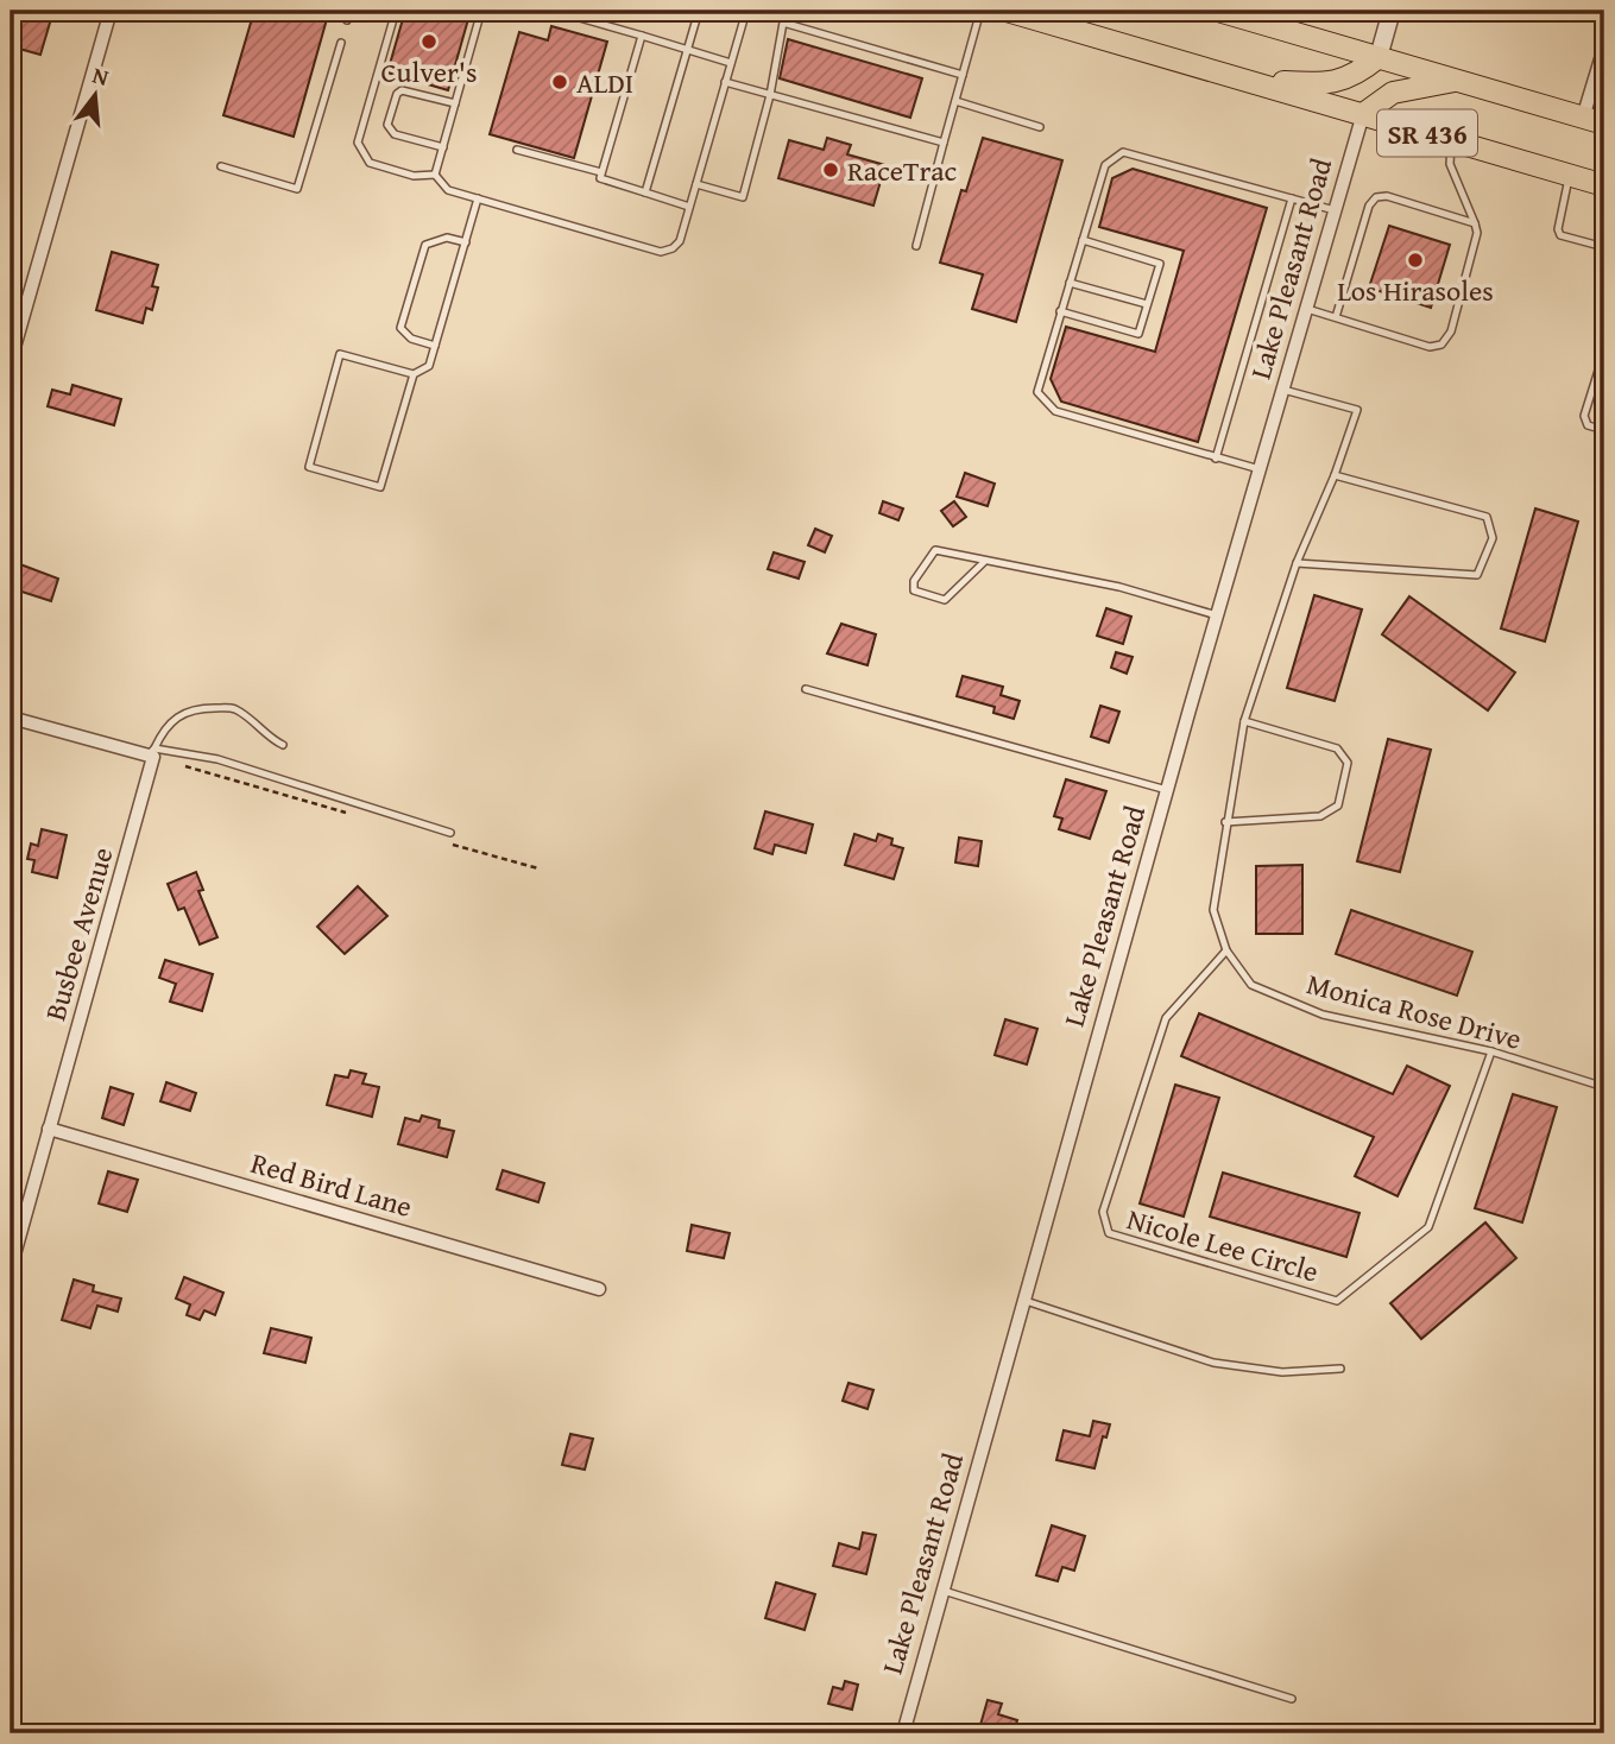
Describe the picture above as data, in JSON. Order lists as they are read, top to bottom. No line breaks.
{"streets":{"main road":["SR 436"],"street":["Lake Pleasant Road","Busbee Avenue","Red Bird Lane"],"lane":["Monica Rose Drive","Nicole Lee Circle"]},"crossings":[["SR 436","Lake Pleasant Road"],["Lake Pleasant Road","Monica Rose Drive"],["Busbee Avenue","Red Bird Lane"],["Monica Rose Drive","Nicole Lee Circle"]],"places":["Culver's","ALDI","RaceTrac","Los Hirasoles"],"north":"top"}
